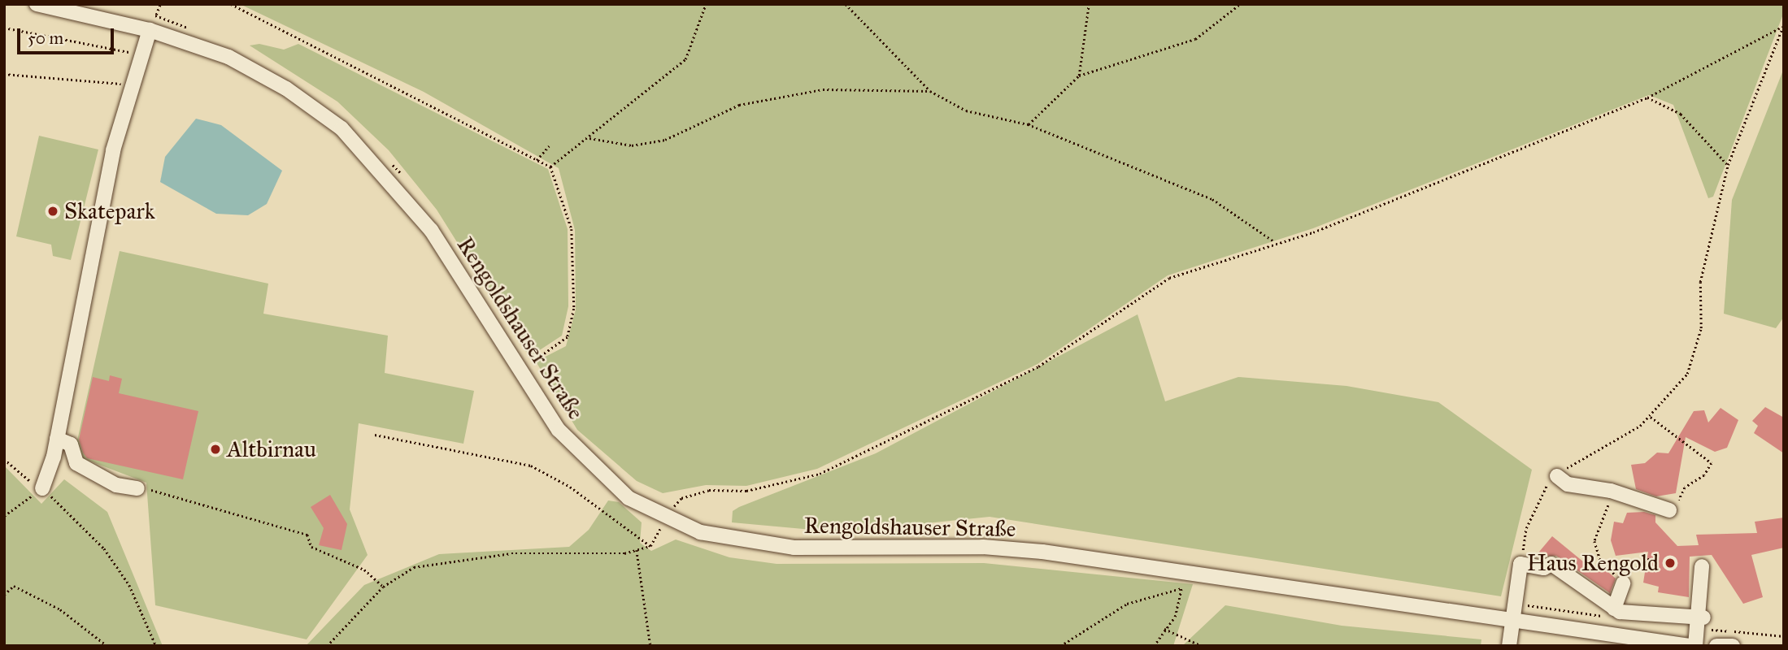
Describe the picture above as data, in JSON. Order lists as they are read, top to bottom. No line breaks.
{"streets":{"street":["Rengoldshauser Straße"]},"places":["Skatepark","Altbirnau","Haus Rengold"],"scale_bar":"50 m"}
